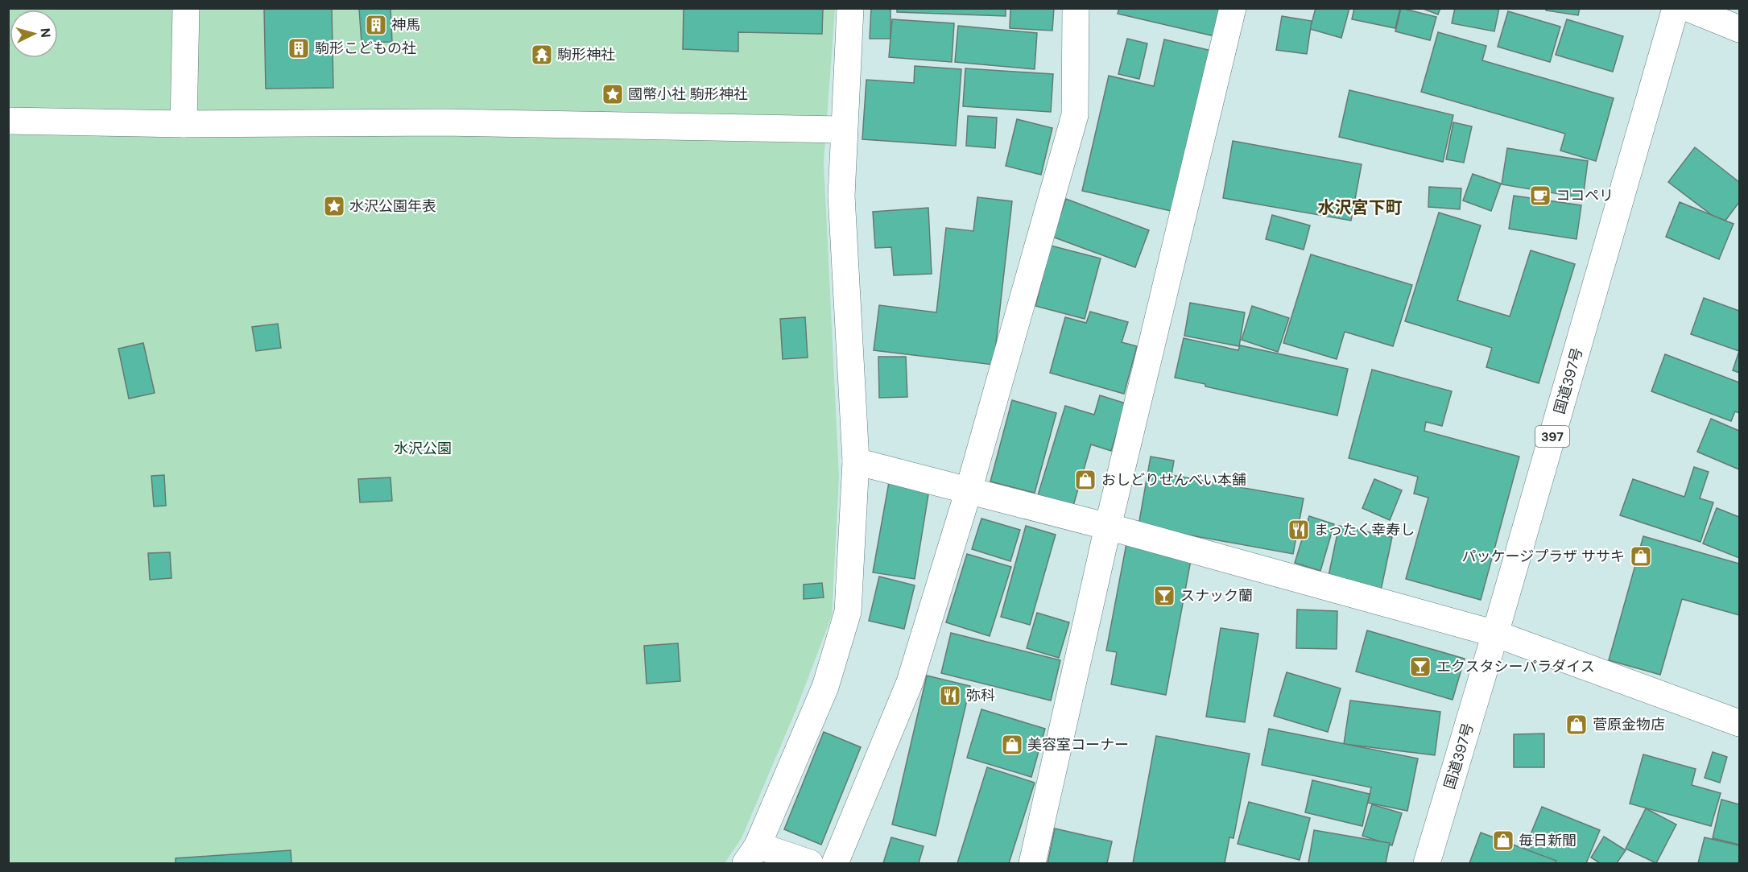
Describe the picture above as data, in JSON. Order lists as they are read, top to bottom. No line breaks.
{"streets":{"main road":["国道397号","397"]},"districts":["水沢宮下町"],"parks":["水沢公園"],"places":{"building":["神馬","駒形こどもの社"],"temple":["駒形神社"],"place":["國幣小社 駒形神社","水沢公園年表"],"cafe":["ココペリ"],"shop":["おしどりせんべい本舗","パッケージプラザ ササキ","菅原金物店","美容室コーナー","毎日新聞"],"restaurant":["まったく幸寿し","弥科"],"bar":["スナック蘭","エクスタシーパラダイス"]},"north":"right"}
